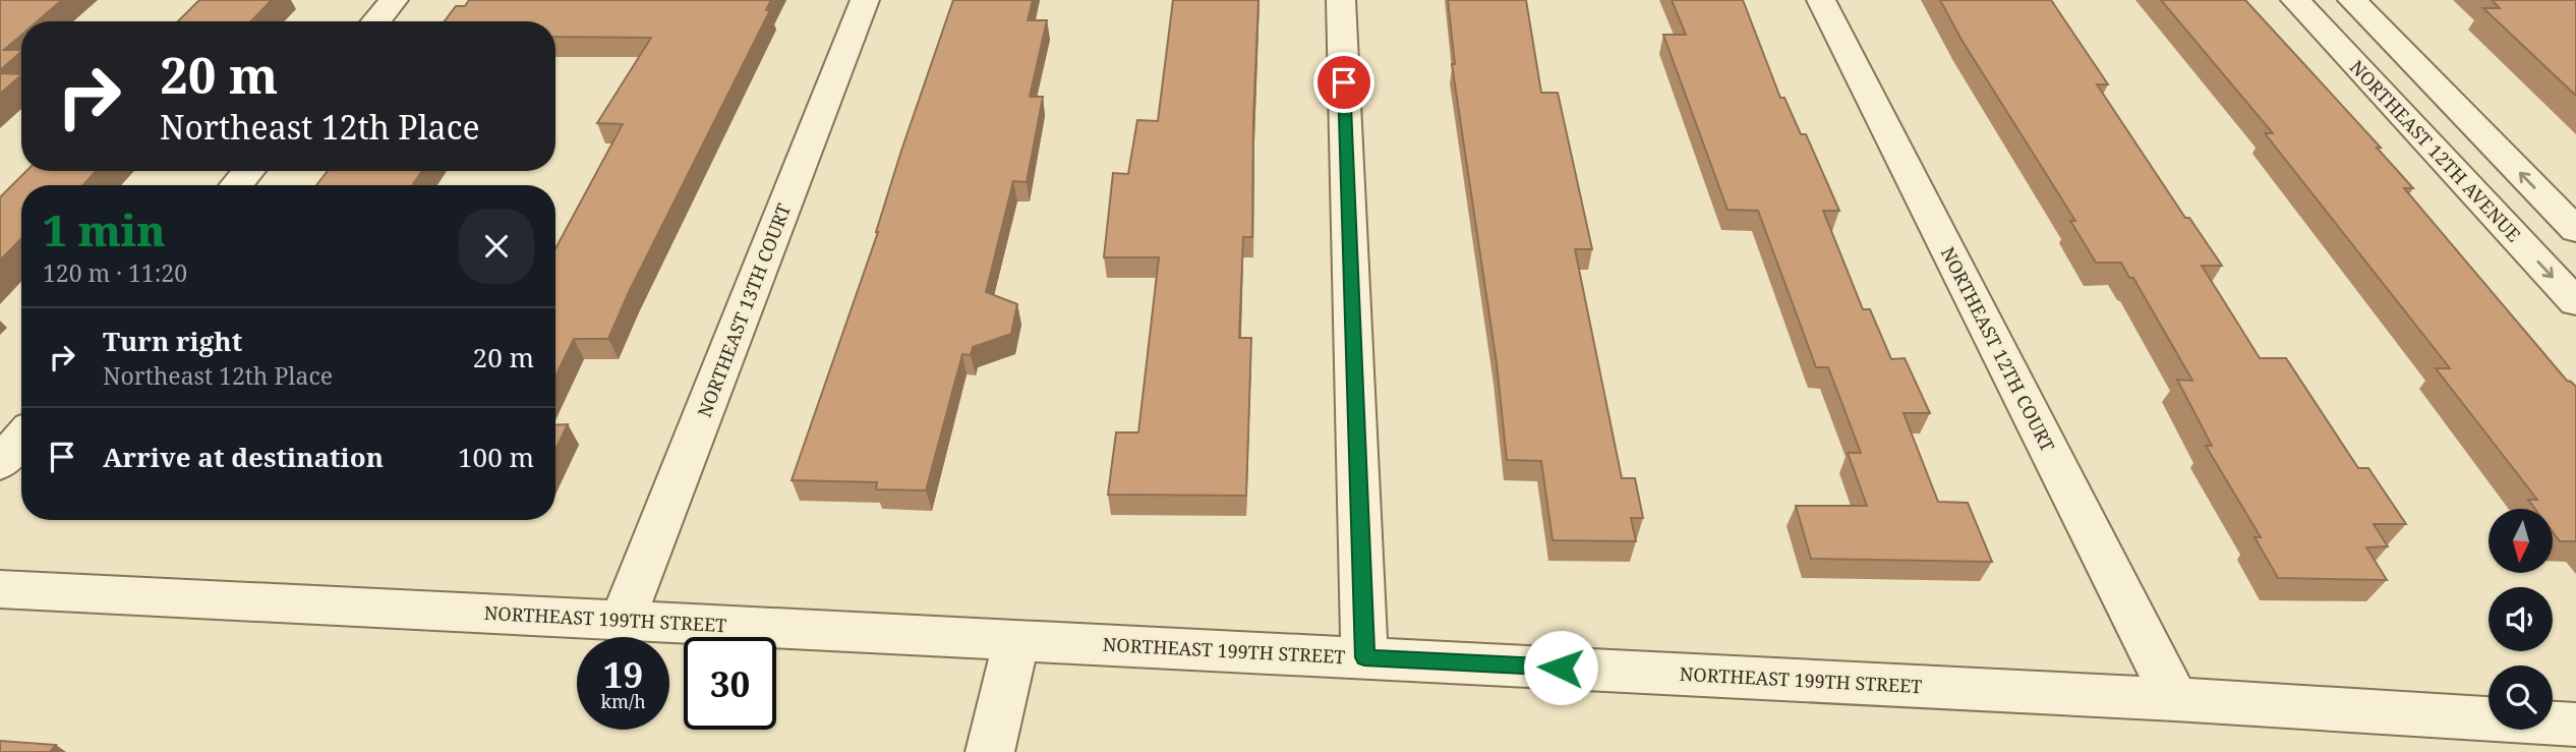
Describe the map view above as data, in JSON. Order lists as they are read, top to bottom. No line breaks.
{"streets":{"street":["NORTHEAST 12TH AVENUE","NORTHEAST 13TH COURT","NORTHEAST 12TH COURT","NORTHEAST 199TH STREET"]},"crossings":[["NORTHEAST 13TH COURT","NORTHEAST 199TH STREET"],["NORTHEAST 12TH COURT","NORTHEAST 199TH STREET"]],"north":"bottom","page":{"turn":["20 m","Northeast 12th Place"],"heading":["1 min","120 m · 11:20"],"list":[{"name":"Turn right","note":"Northeast 12th Place","value":"20 m"},{"name":"Arrive at destination","value":"100 m"}],"speed":"19 km/h","limit":"30"}}
